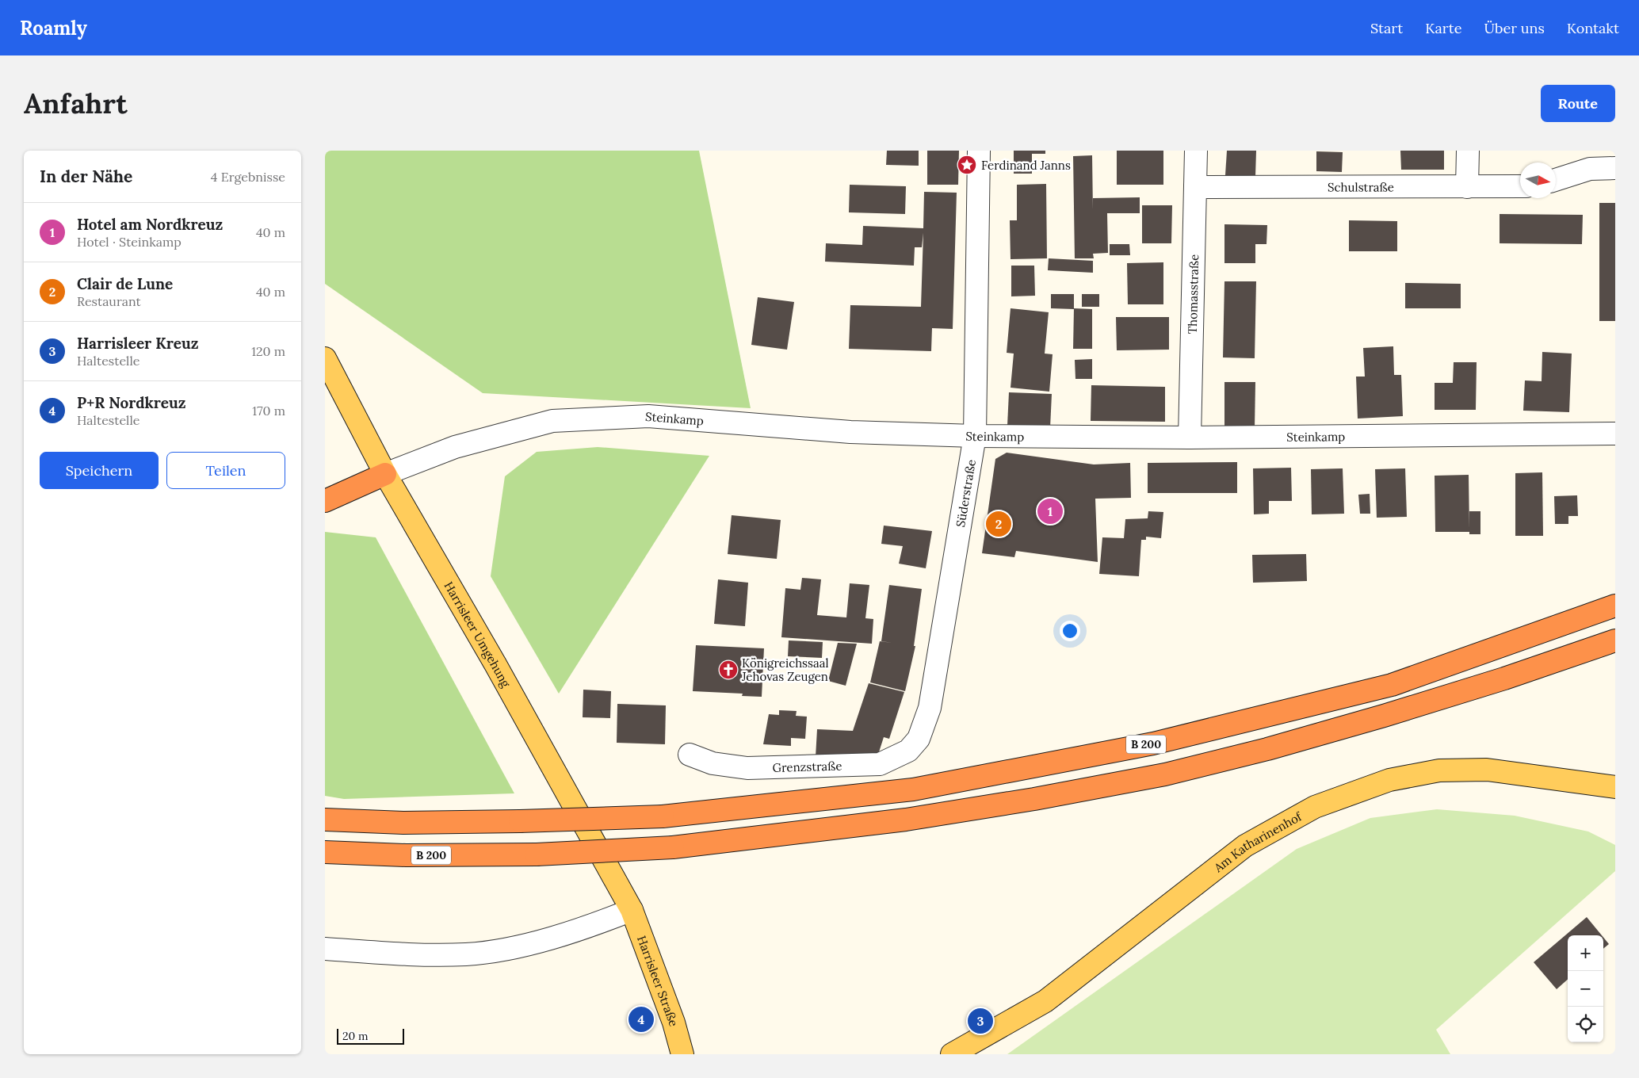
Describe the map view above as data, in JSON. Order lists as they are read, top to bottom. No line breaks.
{"streets":{"highway":["B 200"],"main road":["Harrisleer Umgehung","Am Katharinenhof","Harrisleer Straße"],"street":["Schulstraße","Thomasstraße","Steinkamp","Süderstraße","Grenzstraße"]},"crossings":[["Schulstraße","Thomasstraße"],["Thomasstraße","Steinkamp"],["Steinkamp","Süderstraße"],["Steinkamp","Harrisleer Umgehung"],["Süderstraße","Grenzstraße"],["Harrisleer Umgehung","Harrisleer Straße"]],"places":{"place":["Ferdinand Janns"],"church":["Königreichssaal Jehovas Zeugen"]},"scale_bar":"20 m","north":"right","page":{"header":"Roamly","nav":["Start","Karte","Über uns","Kontakt"],"buttons":["Route",["Speichern","Teilen"]],"title":"Anfahrt","heading":["In der Nähe","4 Ergebnisse"],"list":[{"mark":"1","name":"Hotel am Nordkreuz","note":"Hotel · Steinkamp","value":"40 m"},{"mark":"2","name":"Clair de Lune","note":"Restaurant","value":"40 m"},{"mark":"3","name":"Harrisleer Kreuz","note":"Haltestelle","value":"120 m"},{"mark":"4","name":"P+R Nordkreuz","note":"Haltestelle","value":"170 m"}],"pins":["1","2","4","3"],"map_buttons":["+","−"],"scale":"20 m"}}
